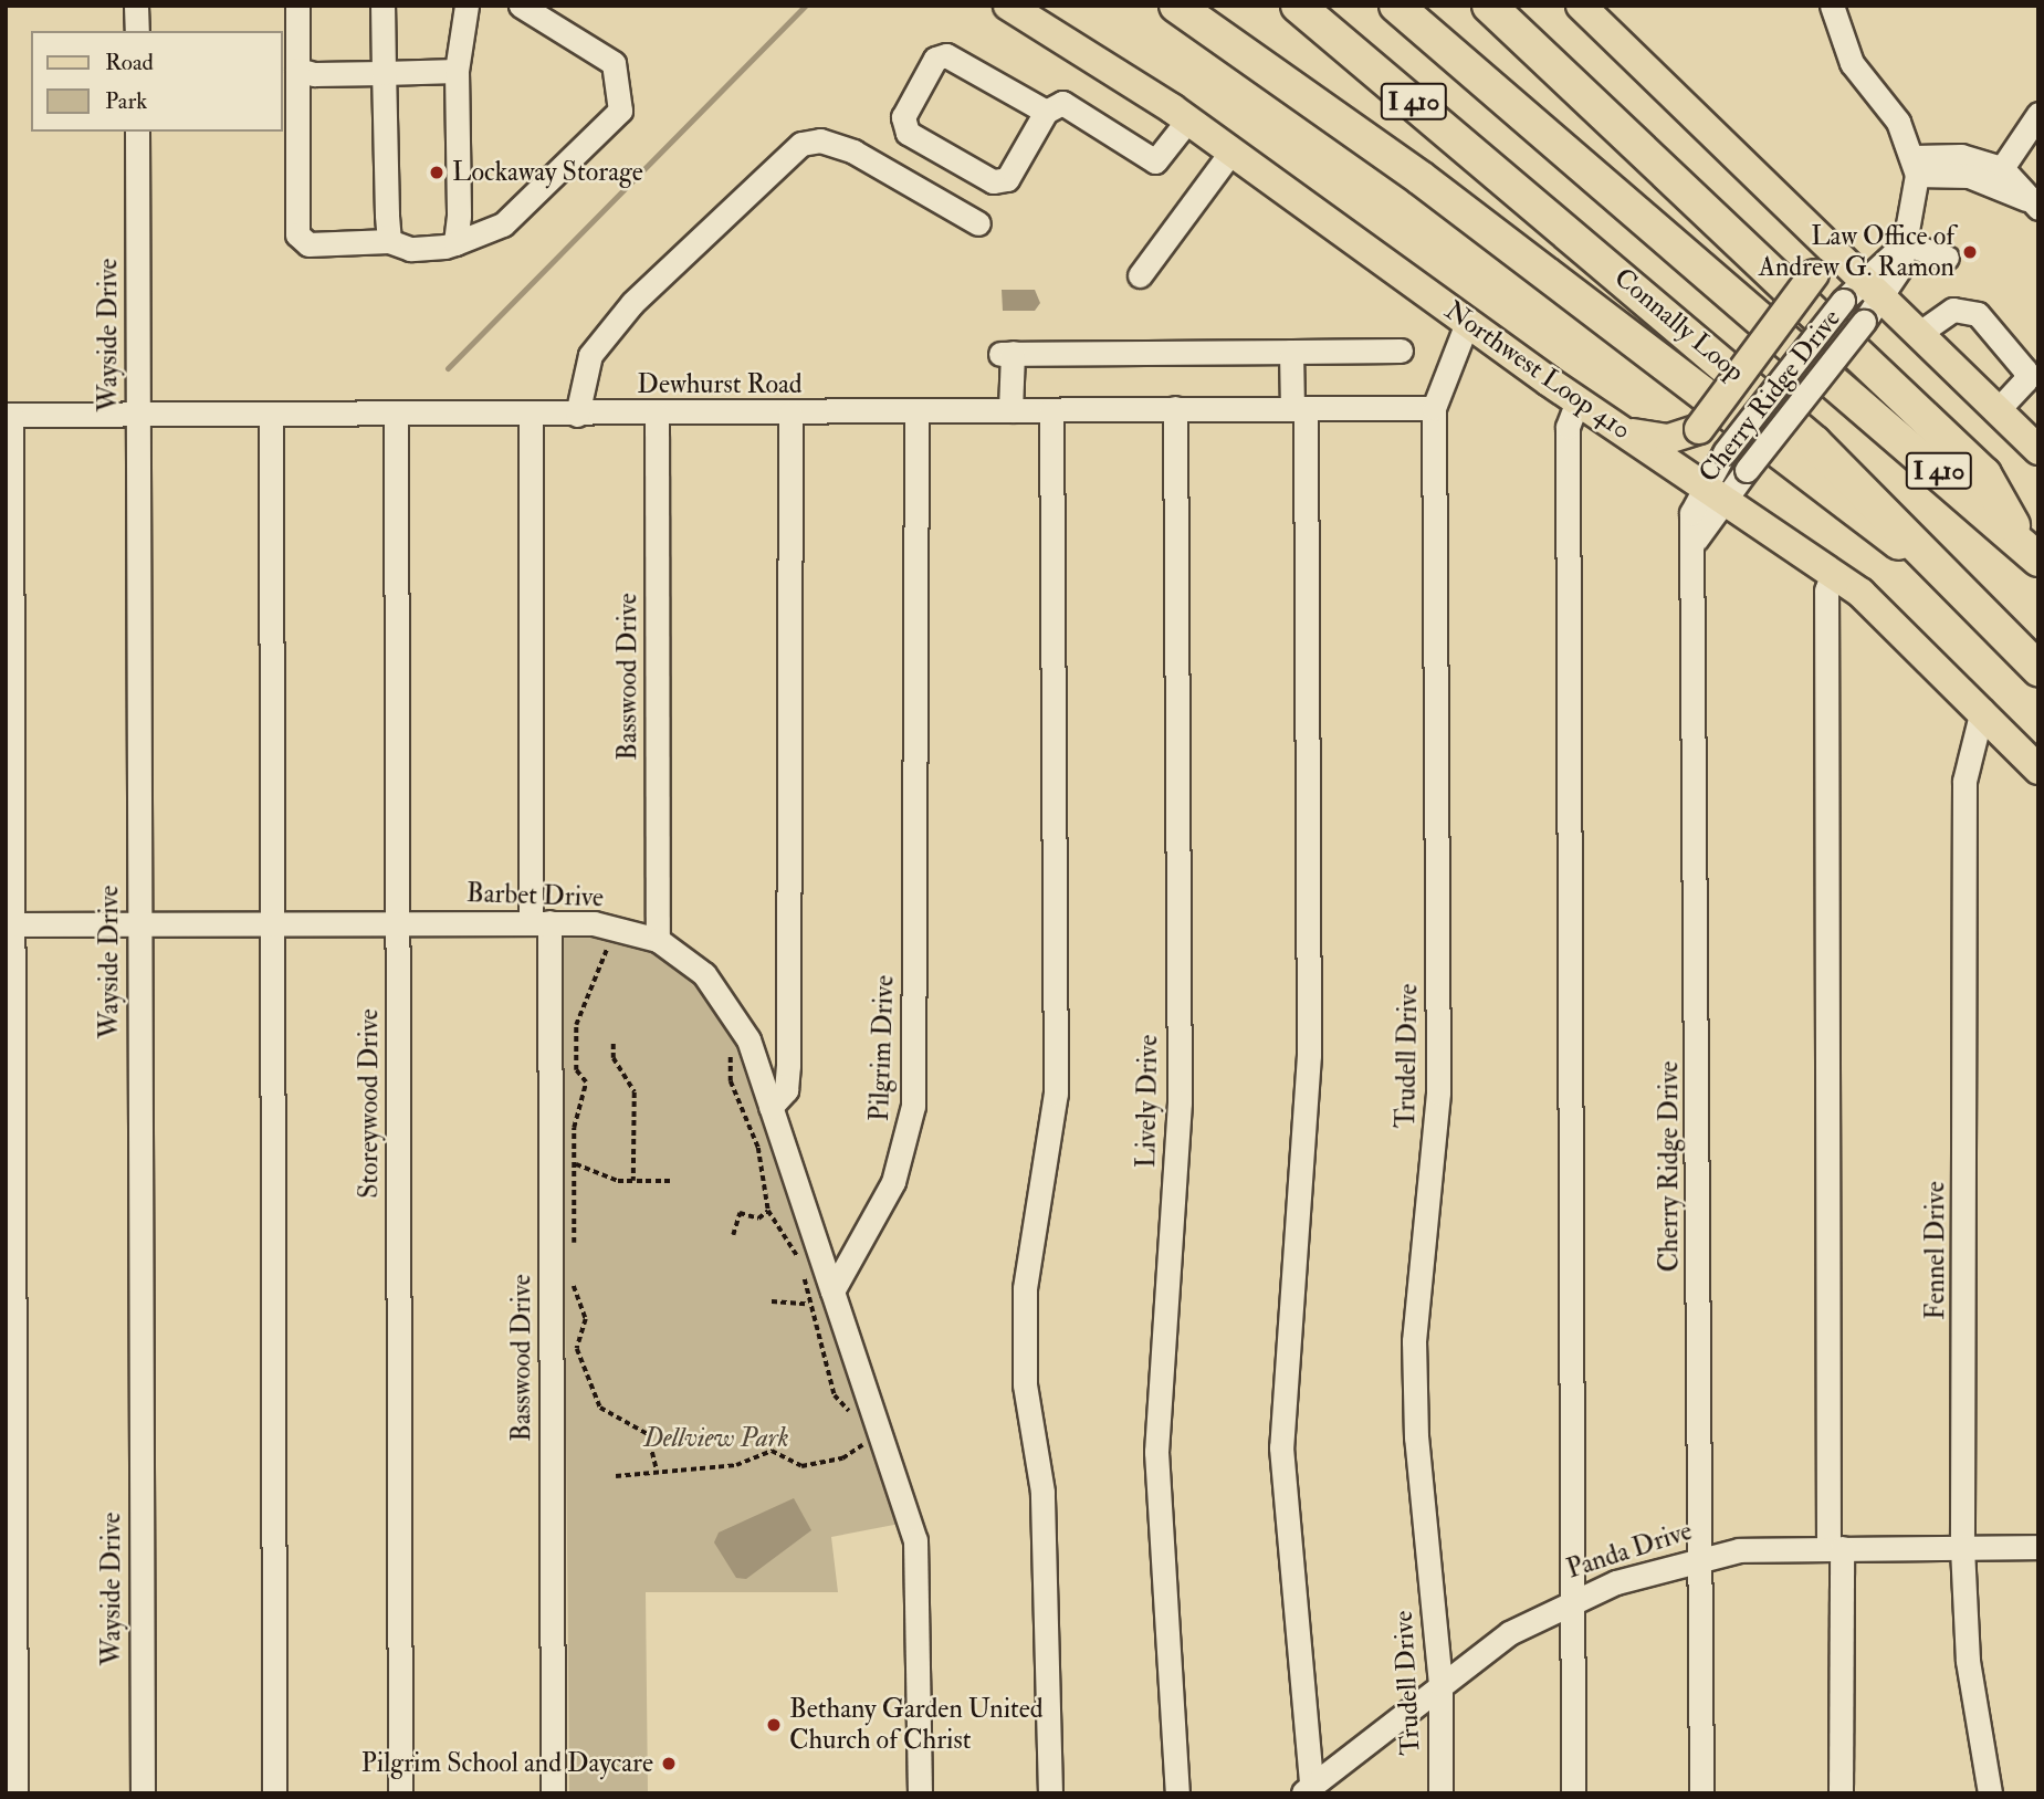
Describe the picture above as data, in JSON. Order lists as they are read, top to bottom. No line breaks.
{"streets":{"highway":["I 410","Connally Loop"],"main road":["Northwest Loop 410"],"street":["Wayside Drive","Dewhurst Road","Cherry Ridge Drive","Basswood Drive","Barbet Drive","Pilgrim Drive","Trudell Drive","Lively Drive","Storeywood Drive","Fennel Drive","Panda Drive"]},"crossings":[["Wayside Drive","Dewhurst Road"],["Wayside Drive","Barbet Drive"],["Northwest Loop 410","Cherry Ridge Drive"],["Northwest Loop 410","Trudell Drive"],["Northwest Loop 410","Fennel Drive"],["Dewhurst Road","Basswood Drive"],["Dewhurst Road","Pilgrim Drive"],["Dewhurst Road","Trudell Drive"],["Dewhurst Road","Lively Drive"],["Dewhurst Road","Storeywood Drive"],["Cherry Ridge Drive","Panda Drive"],["Basswood Drive","Barbet Drive"],["Barbet Drive","Pilgrim Drive"],["Barbet Drive","Storeywood Drive"],["Trudell Drive","Panda Drive"],["Fennel Drive","Panda Drive"]],"parks":["Dellview Park"],"places":["Lockaway Storage","Law Office of Andrew G. Ramon","Bethany Garden United Church of Christ","Pilgrim School and Daycare"],"legend":["Road","Park"]}
